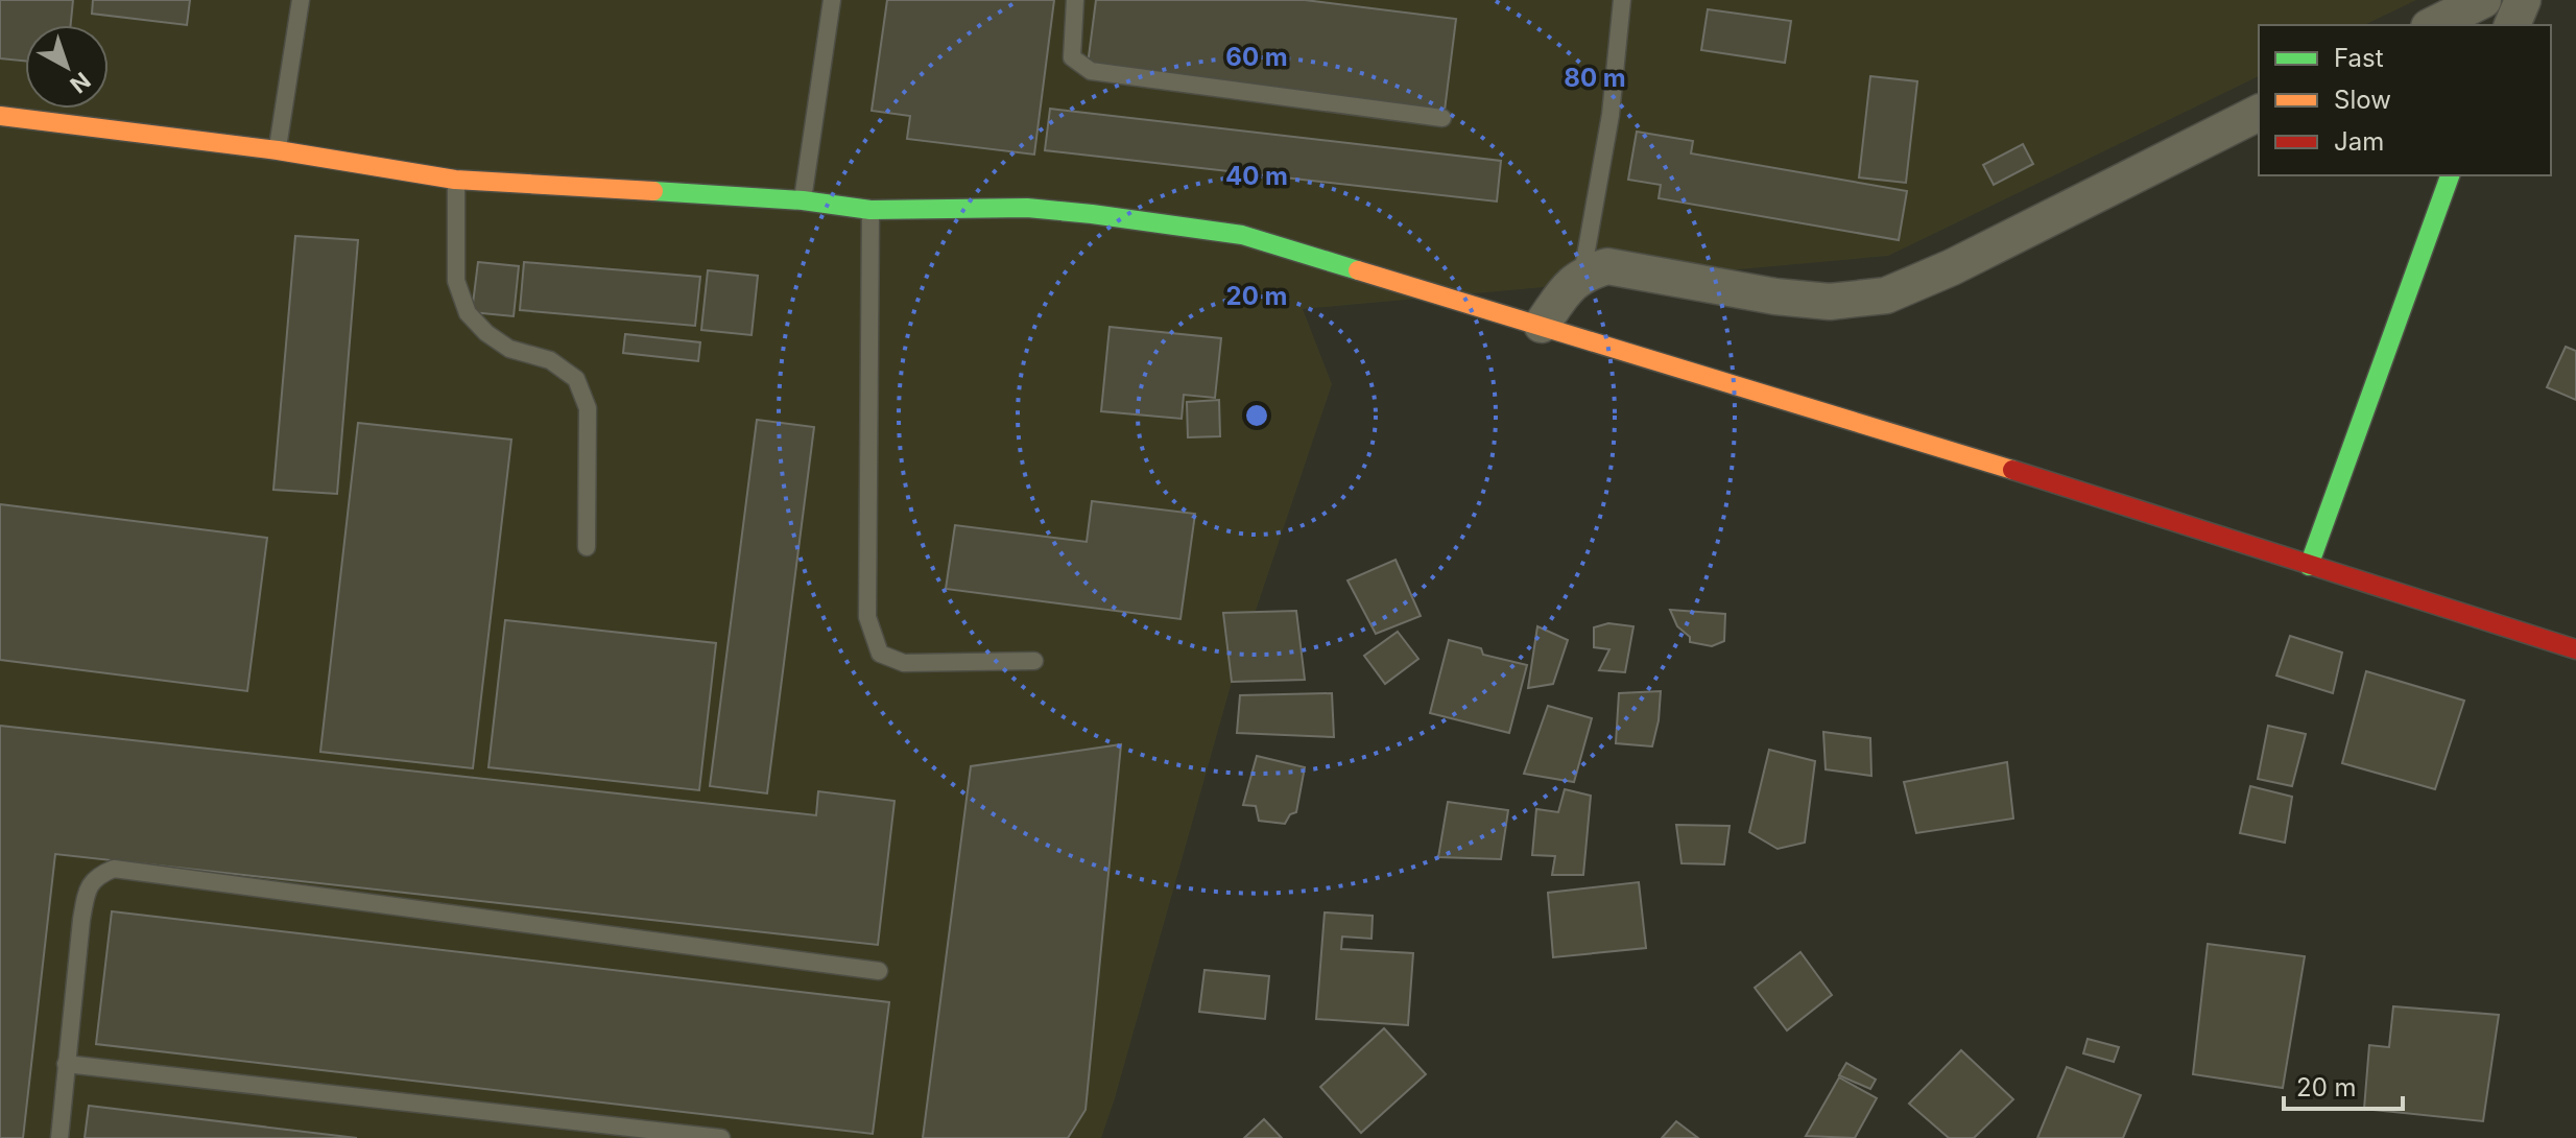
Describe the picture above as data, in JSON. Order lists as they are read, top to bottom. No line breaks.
{"legend":["Fast","Slow","Jam"],"scale_bar":"20 m","north":"bottom right","rings":["60 m","80 m","40 m","20 m"]}
